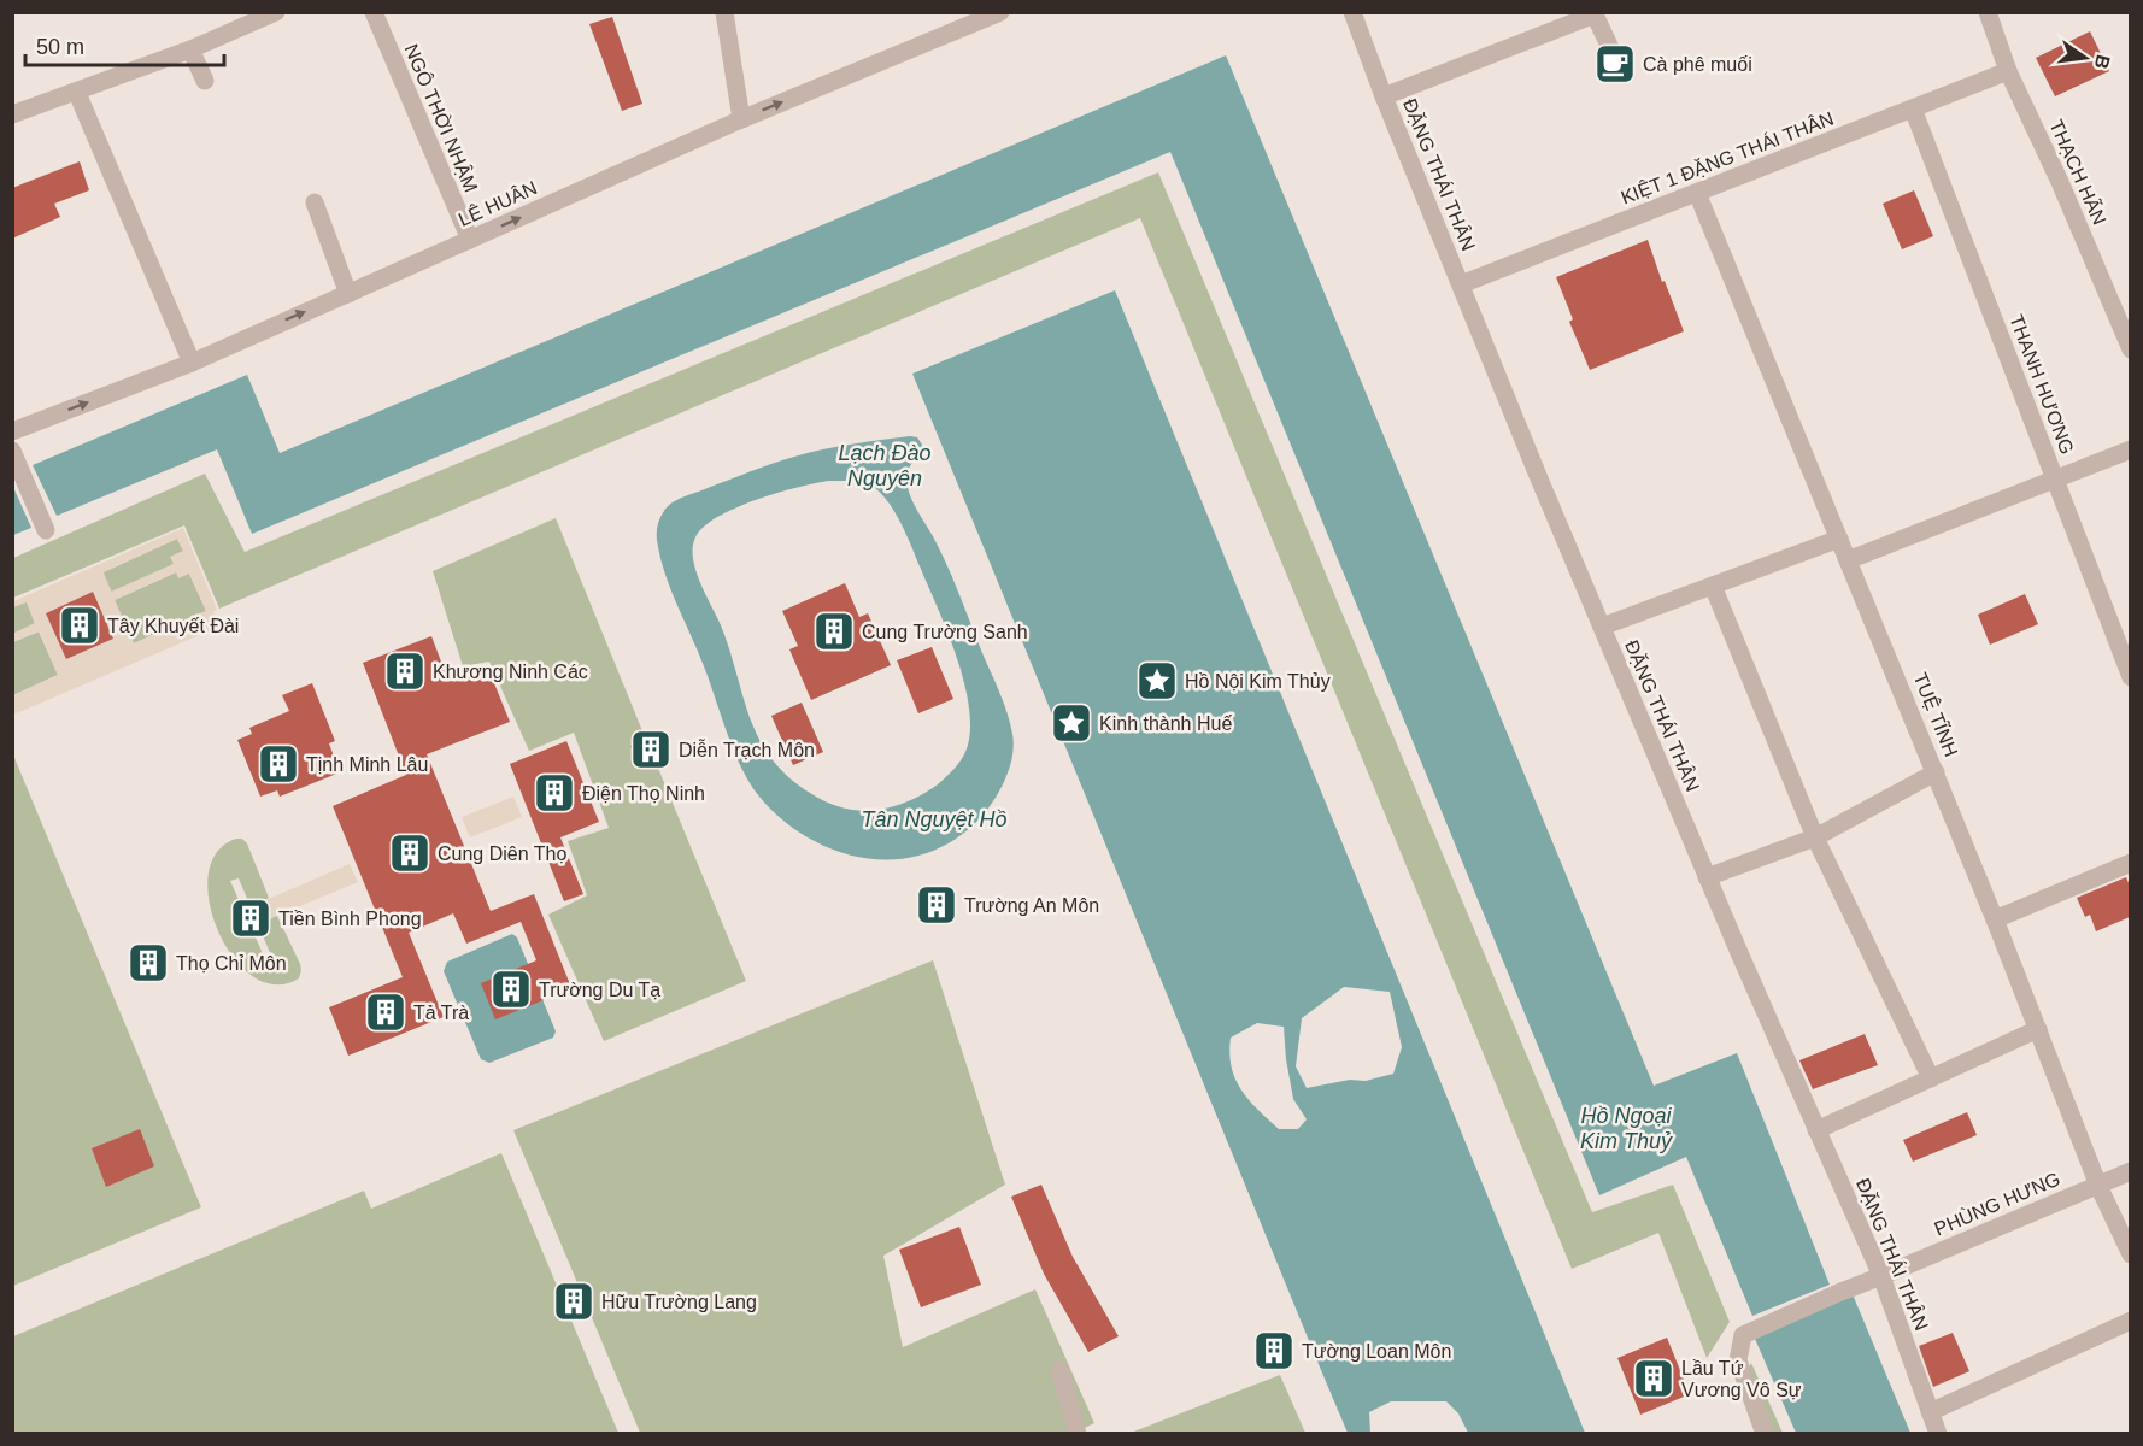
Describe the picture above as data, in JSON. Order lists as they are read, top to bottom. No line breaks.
{"streets":{"street":["NGÔ THỜI NHẬM","KIỆT 1 ĐẶNG THÁI THÂN","THẠCH HÃN","ĐẶNG THÁI THÂN","LÊ HUÂN","THANH HƯƠNG","TUỆ TĨNH","PHÙNG HƯNG"]},"crossings":[["NGÔ THỜI NHẬM","LÊ HUÂN"],["KIỆT 1 ĐẶNG THÁI THÂN","THẠCH HÃN"],["KIỆT 1 ĐẶNG THÁI THÂN","ĐẶNG THÁI THÂN"],["KIỆT 1 ĐẶNG THÁI THÂN","THANH HƯƠNG"],["KIỆT 1 ĐẶNG THÁI THÂN","TUỆ TĨNH"],["ĐẶNG THÁI THÂN","PHÙNG HƯNG"],["TUỆ TĨNH","PHÙNG HƯNG"]],"one_way":["LÊ HUÂN"],"water":["Lạch Đào Nguyên","Tân Nguyệt Hồ","Hồ Ngoại Kim Thuỷ"],"places":{"cafe":["Cà phê muối"],"building":["Tây Khuyết Đài","Cung Trường Sanh","Khương Ninh Các","Diễn Trạch Môn","Tịnh Minh Lâu","Điện Thọ Ninh","Cung Diên Thọ","Trường An Môn","Tiền Bình Phong","Thọ Chỉ Môn","Trường Du Tạ","Tả Trà","Hữu Trường Lang","Tường Loan Môn","Lầu Tứ Vương Vô Sự"],"place":["Hồ Nội Kim Thủy","Kinh thành Huế"]},"scale_bar":"50 m","north":"right"}
